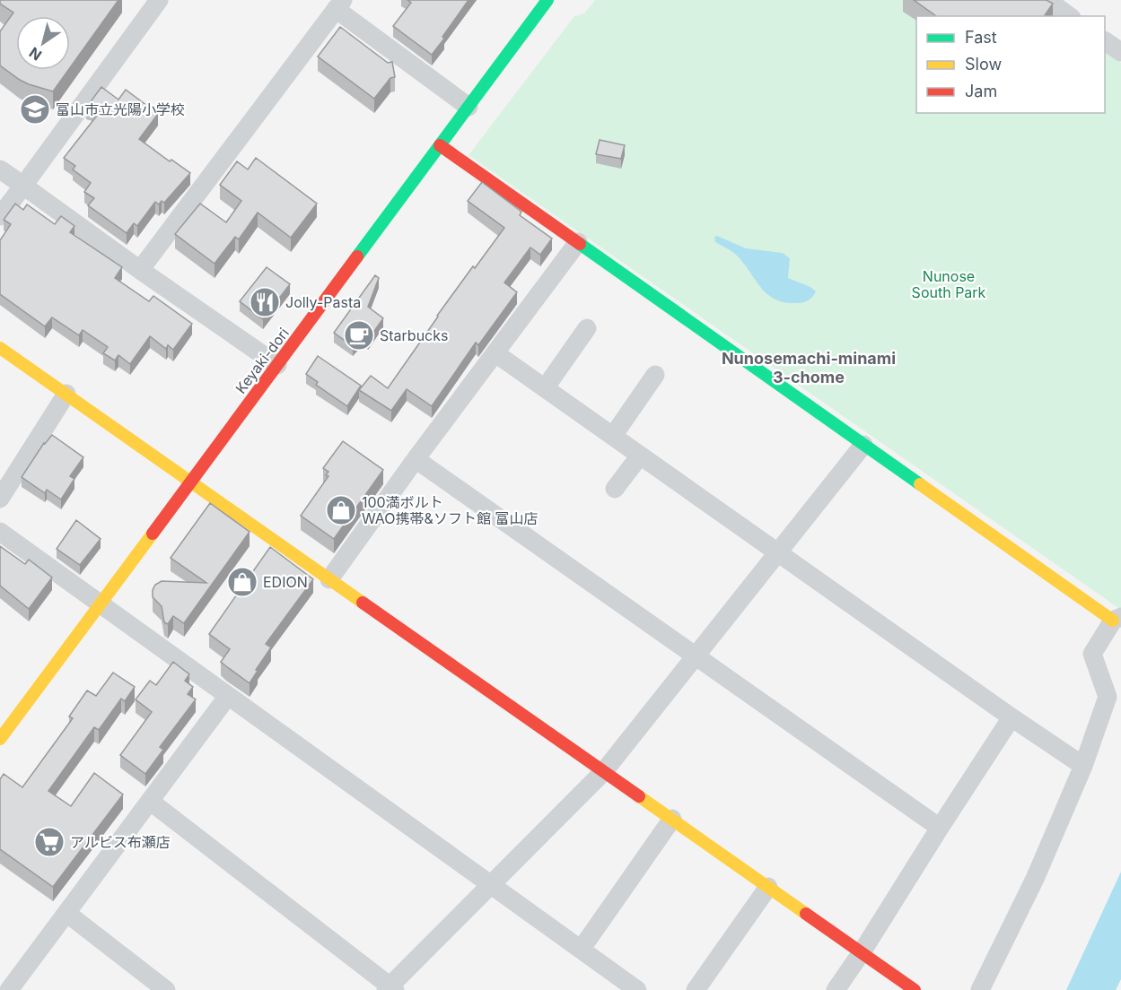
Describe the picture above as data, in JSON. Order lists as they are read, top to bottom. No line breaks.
{"streets":{"street":["Keyaki-dori"]},"districts":["Nunosemachi-minami 3-chome"],"parks":["Nunose South Park"],"places":{"school or university":["富山市立光陽小学校"],"restaurant":["Jolly-Pasta"],"cafe":["Starbucks"],"shop":["100満ボルト WAO携帯&ソフト館 富山店","EDION"],"supermarket":["アルビス布瀬店"]},"legend":["Fast","Slow","Jam"],"north":"bottom left"}
